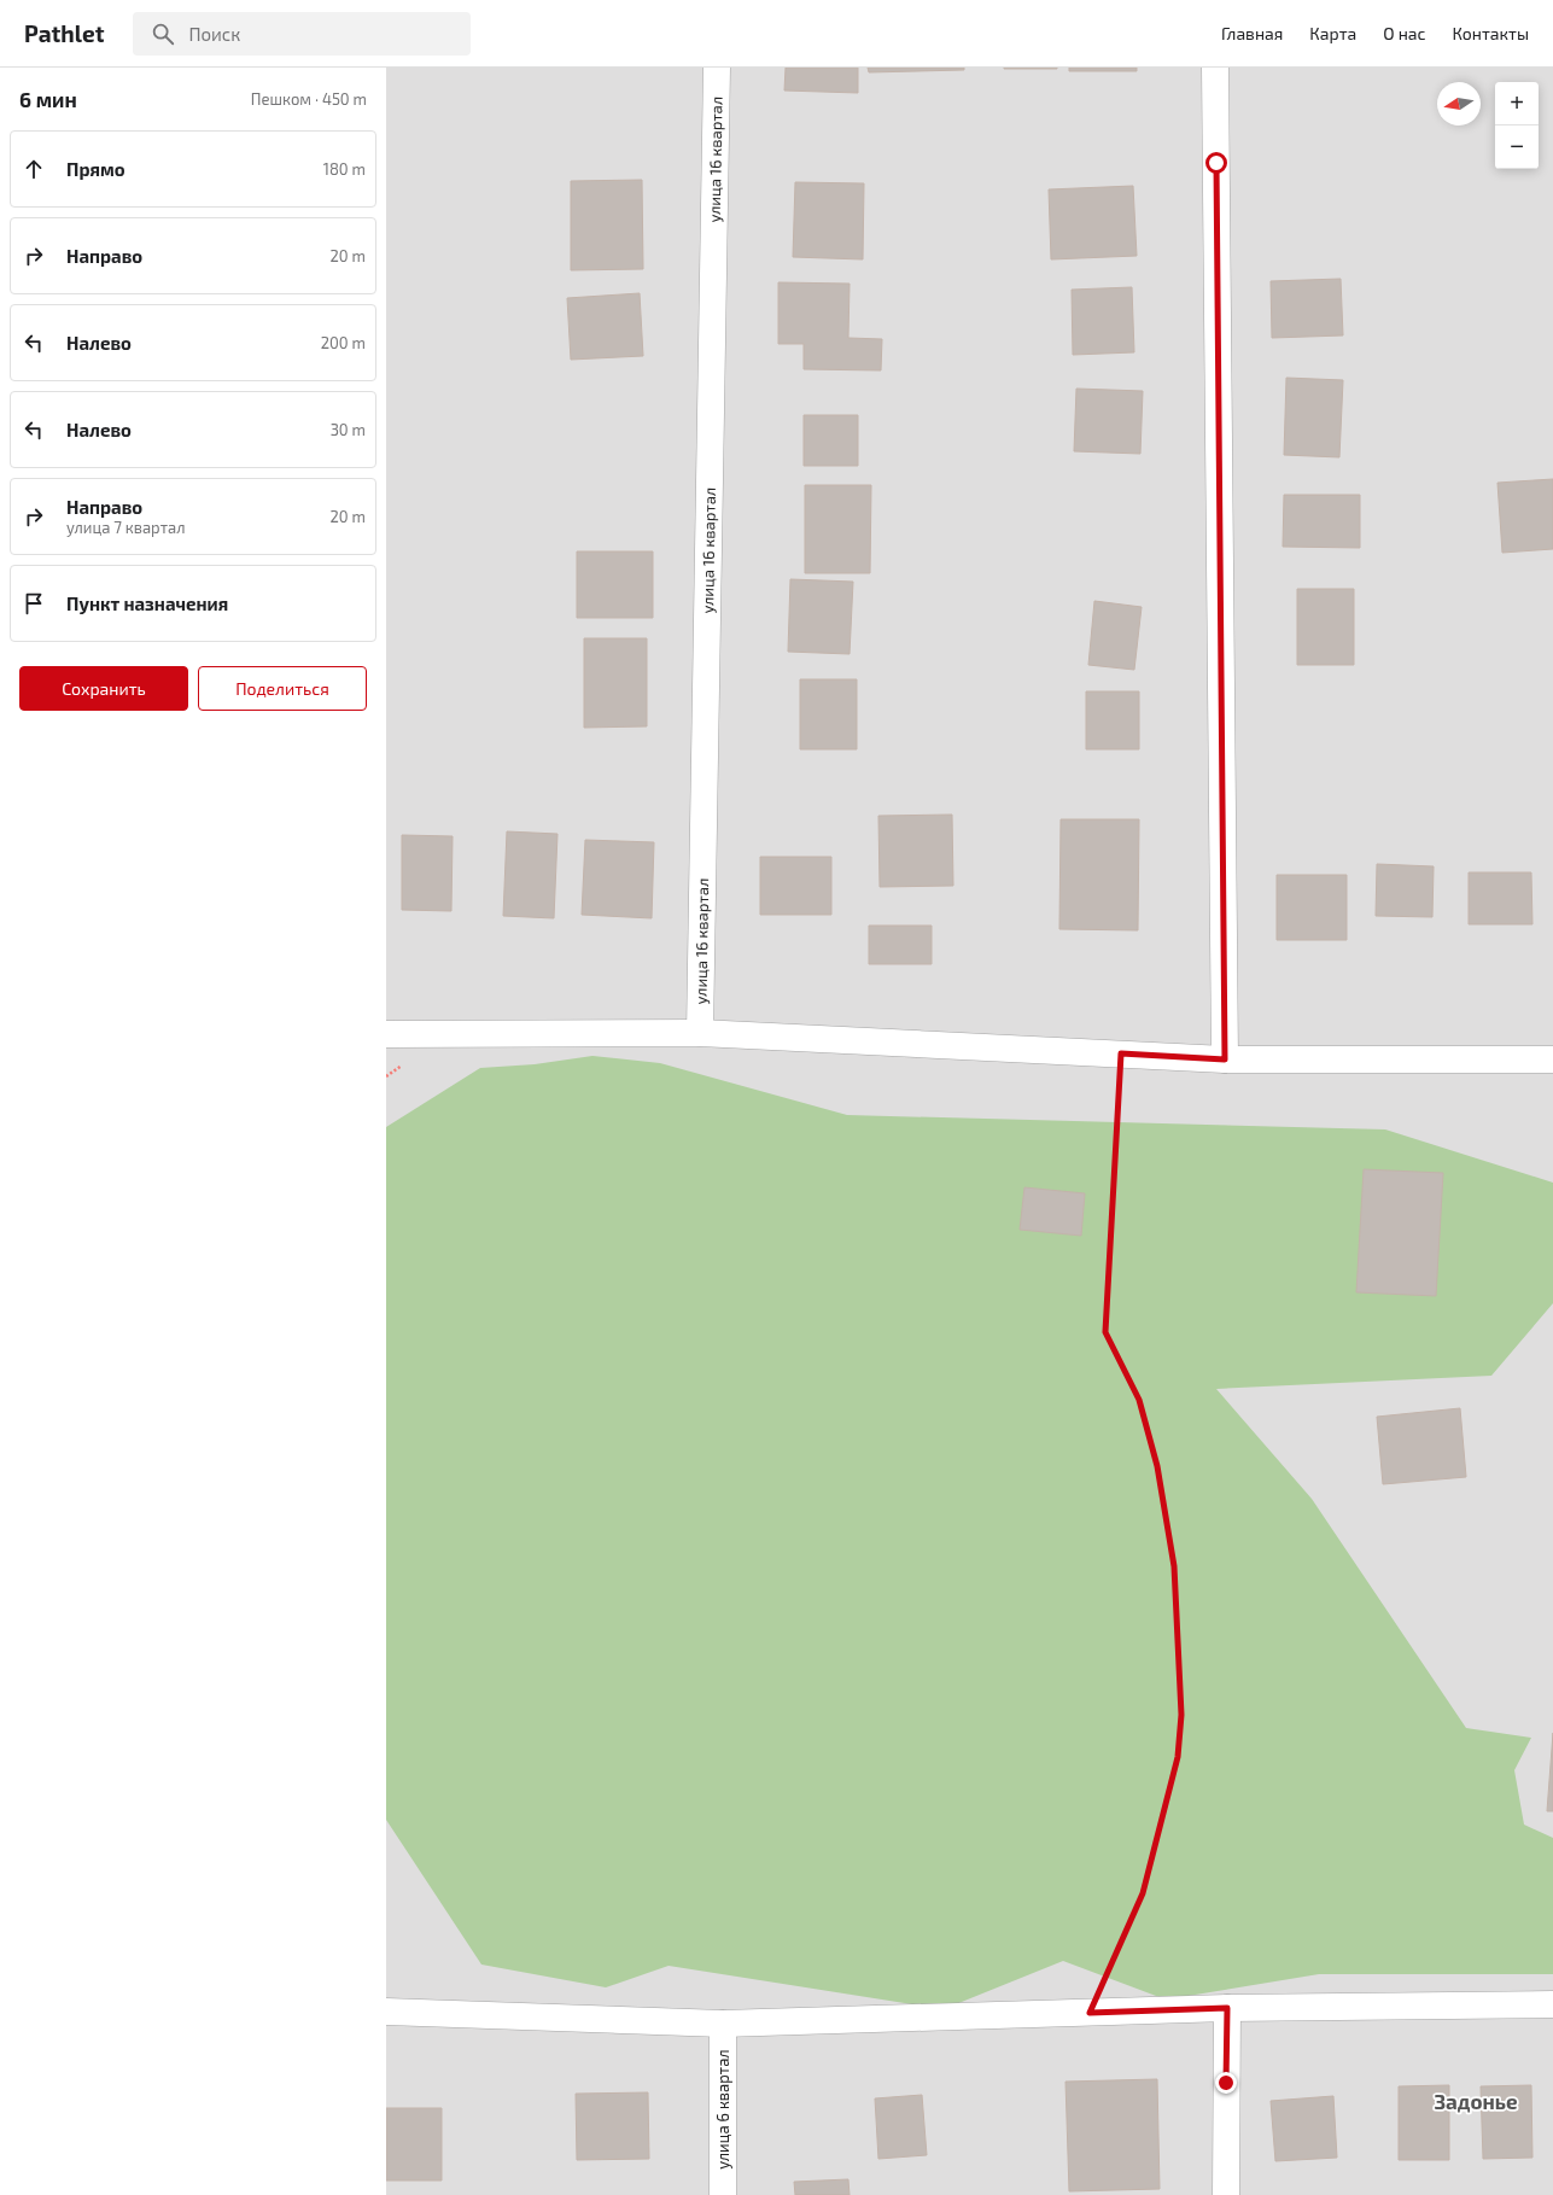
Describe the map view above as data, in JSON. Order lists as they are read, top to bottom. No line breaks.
{"streets":{"street":["улица 16 квартал","улица 6 квартал"]},"districts":["Задонье"],"north":"left","page":{"header":"Pathlet","search":"Поиск","nav":["Главная","Карта","О нас","Контакты"],"heading":["6 мин","Пешком · 450 m"],"map_buttons":["+","−"],"list":[["Прямо","180 m"],["Направо","20 m"],["Налево","200 m"],["Налево","30 m"],["Направо","улица 7 квартал","20 m"],"Пункт назначения"],"buttons":["Сохранить","Поделиться"]}}
